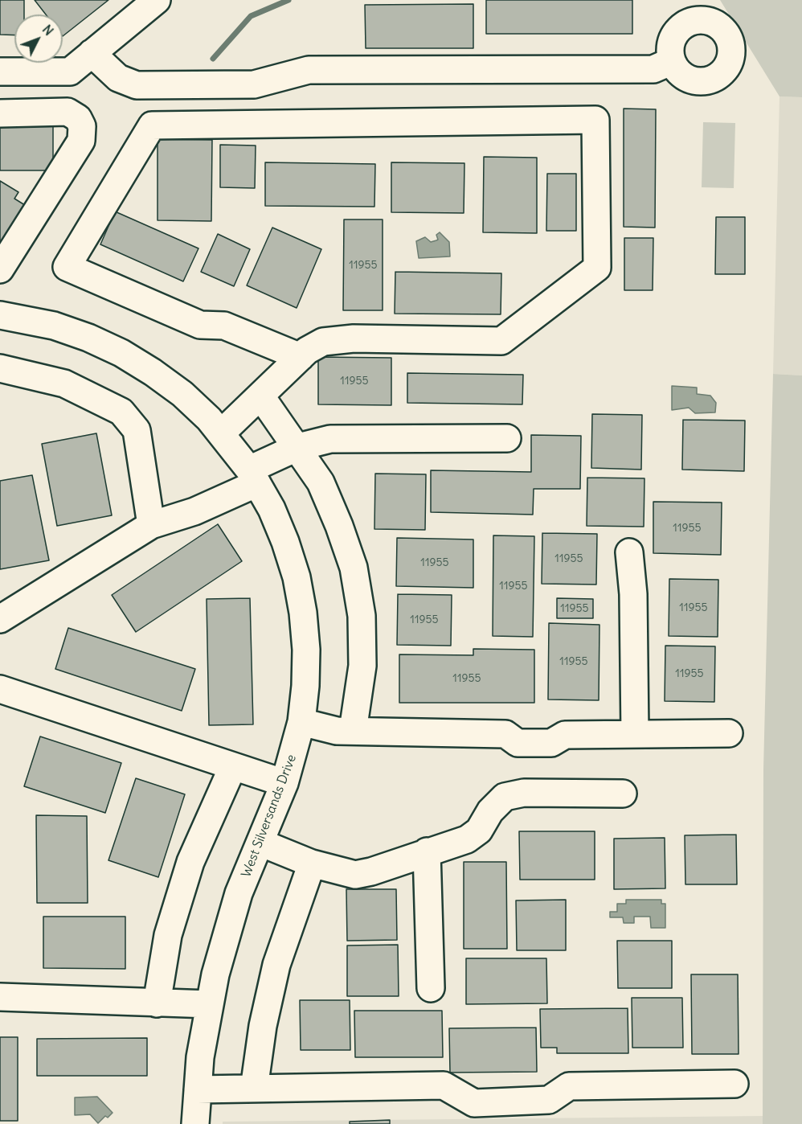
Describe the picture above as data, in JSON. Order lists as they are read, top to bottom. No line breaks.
{"streets":{"street":["West Silversands Drive"]},"house_numbers":["11955","11955","11955","11955","11955","11955","11955","11955","11955","11955","11955","11955"],"north":"top right"}
